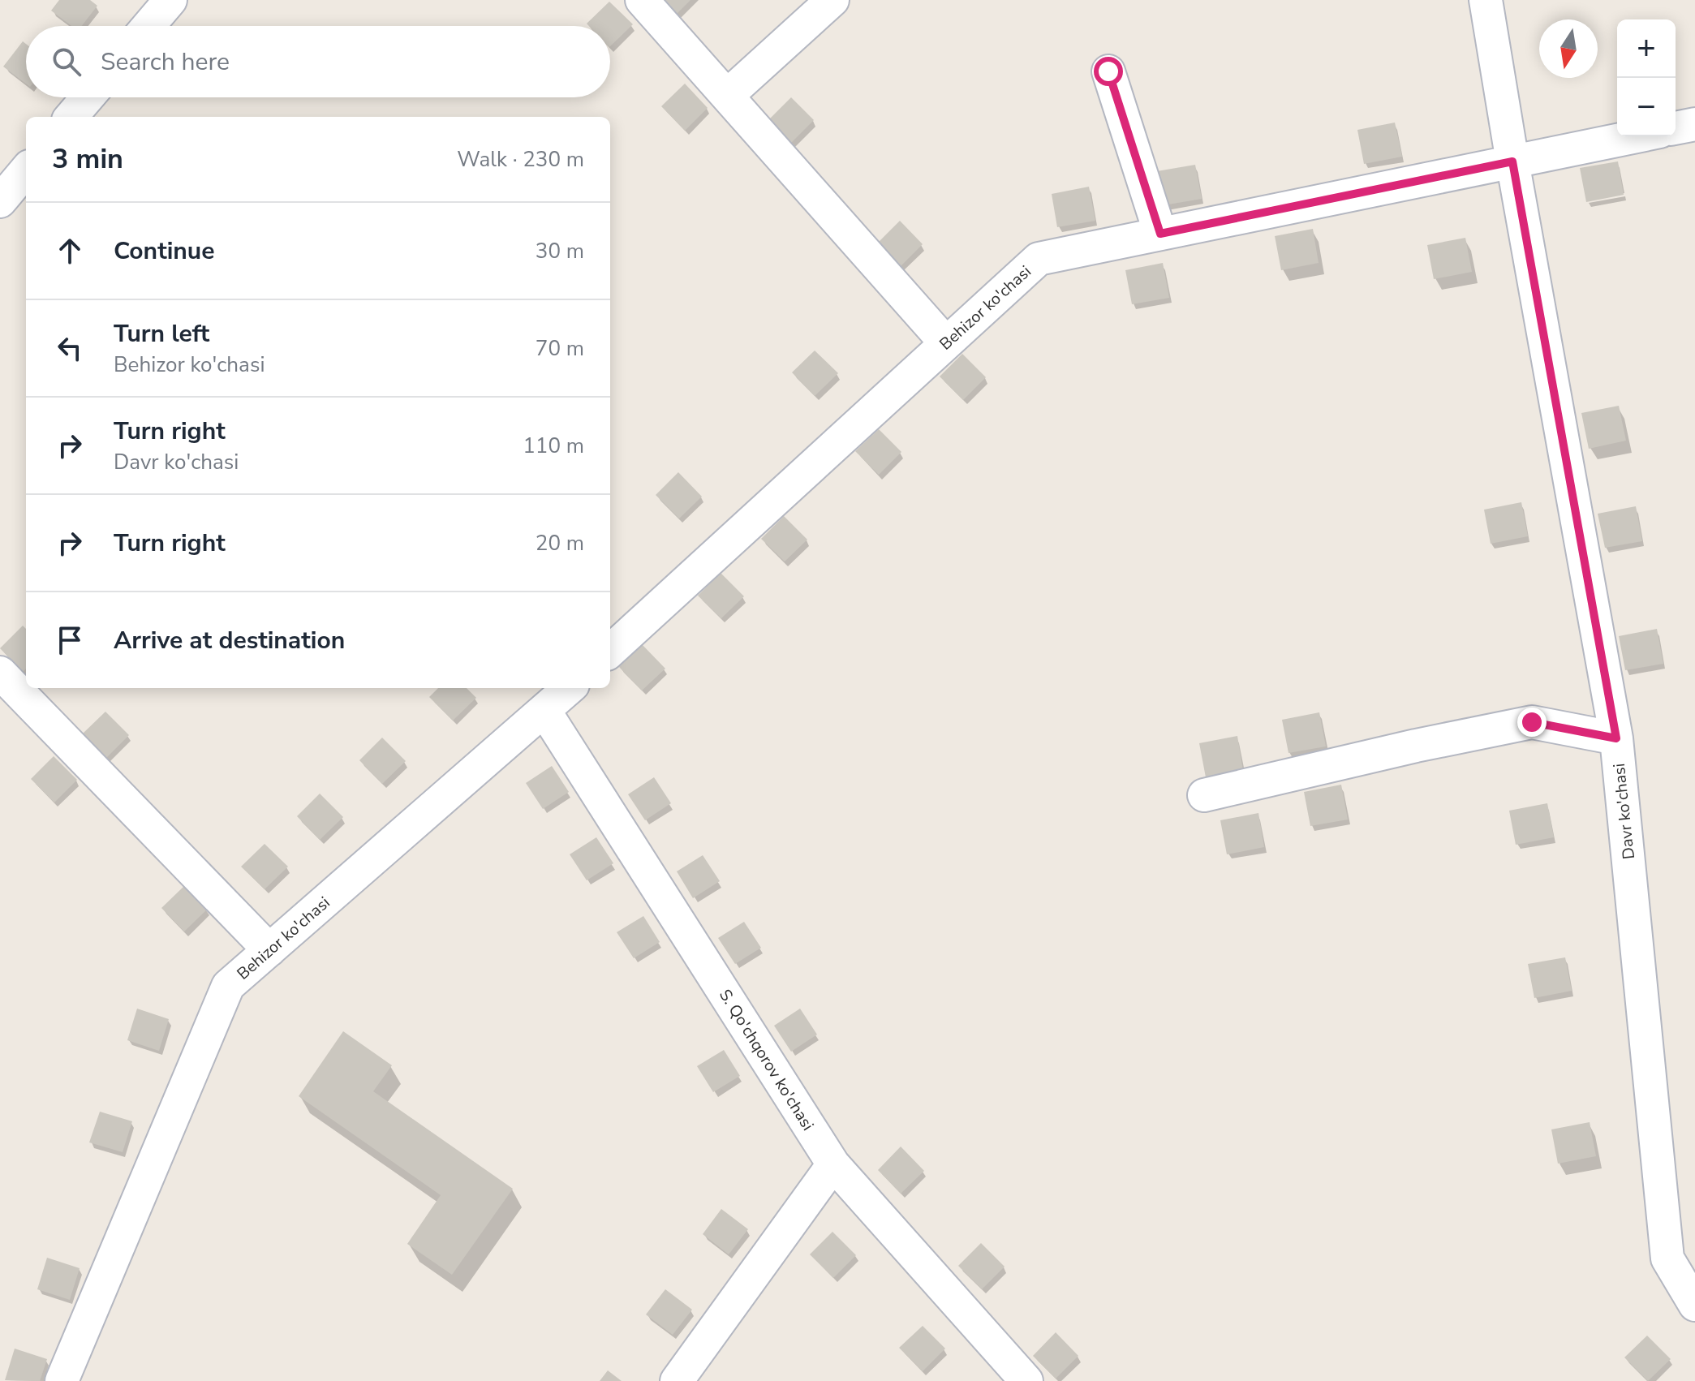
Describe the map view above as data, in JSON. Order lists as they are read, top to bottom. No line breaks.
{"streets":{"street":["Behizor ko'chasi","Davr ko'chasi","S. Qo'chqorov ko'chasi"]},"crossings":[["Behizor ko'chasi","Davr ko'chasi"],["Behizor ko'chasi","S. Qo'chqorov ko'chasi"]],"north":"bottom","page":{"map_buttons":["+","−"],"search":"Search here","heading":["3 min","Walk · 230 m"],"list":[["Continue","30 m"],["Turn left","Behizor ko'chasi","70 m"],["Turn right","Davr ko'chasi","110 m"],["Turn right","20 m"],"Arrive at destination"]}}
